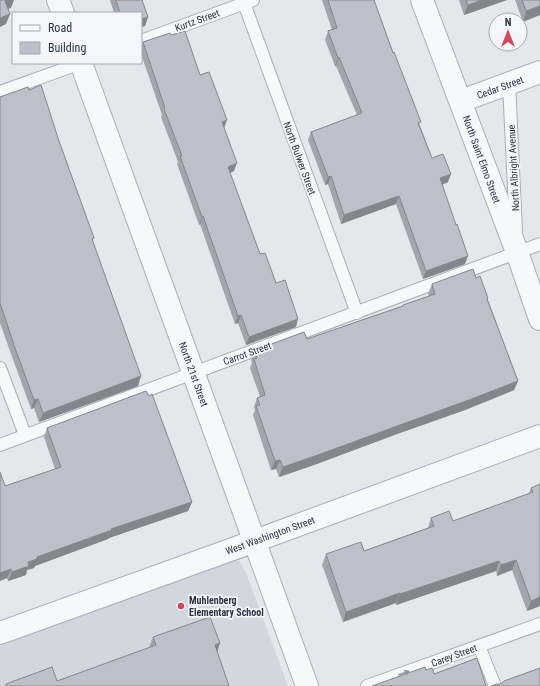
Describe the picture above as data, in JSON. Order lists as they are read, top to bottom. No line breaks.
{"streets":{"street":["Cedar Street","North Saint Elmo Street","North 21st Street","West Washington Street"],"lane":["Kurtz Street","North Bulwer Street","North Albright Avenue","Carrot Street","Carey Street"]},"crossings":[["Kurtz Street","North Bulwer Street"],["Cedar Street","North Saint Elmo Street"],["Cedar Street","North Albright Avenue"],["North Bulwer Street","Carrot Street"],["North Saint Elmo Street","North Albright Avenue"],["North Saint Elmo Street","Carrot Street"],["North Albright Avenue","Carrot Street"],["Carrot Street","North 21st Street"],["North 21st Street","West Washington Street"]],"one_way":["Carey Street"],"places":["Muhlenberg Elementary School"],"legend":["Road","Building"],"north":"top"}
